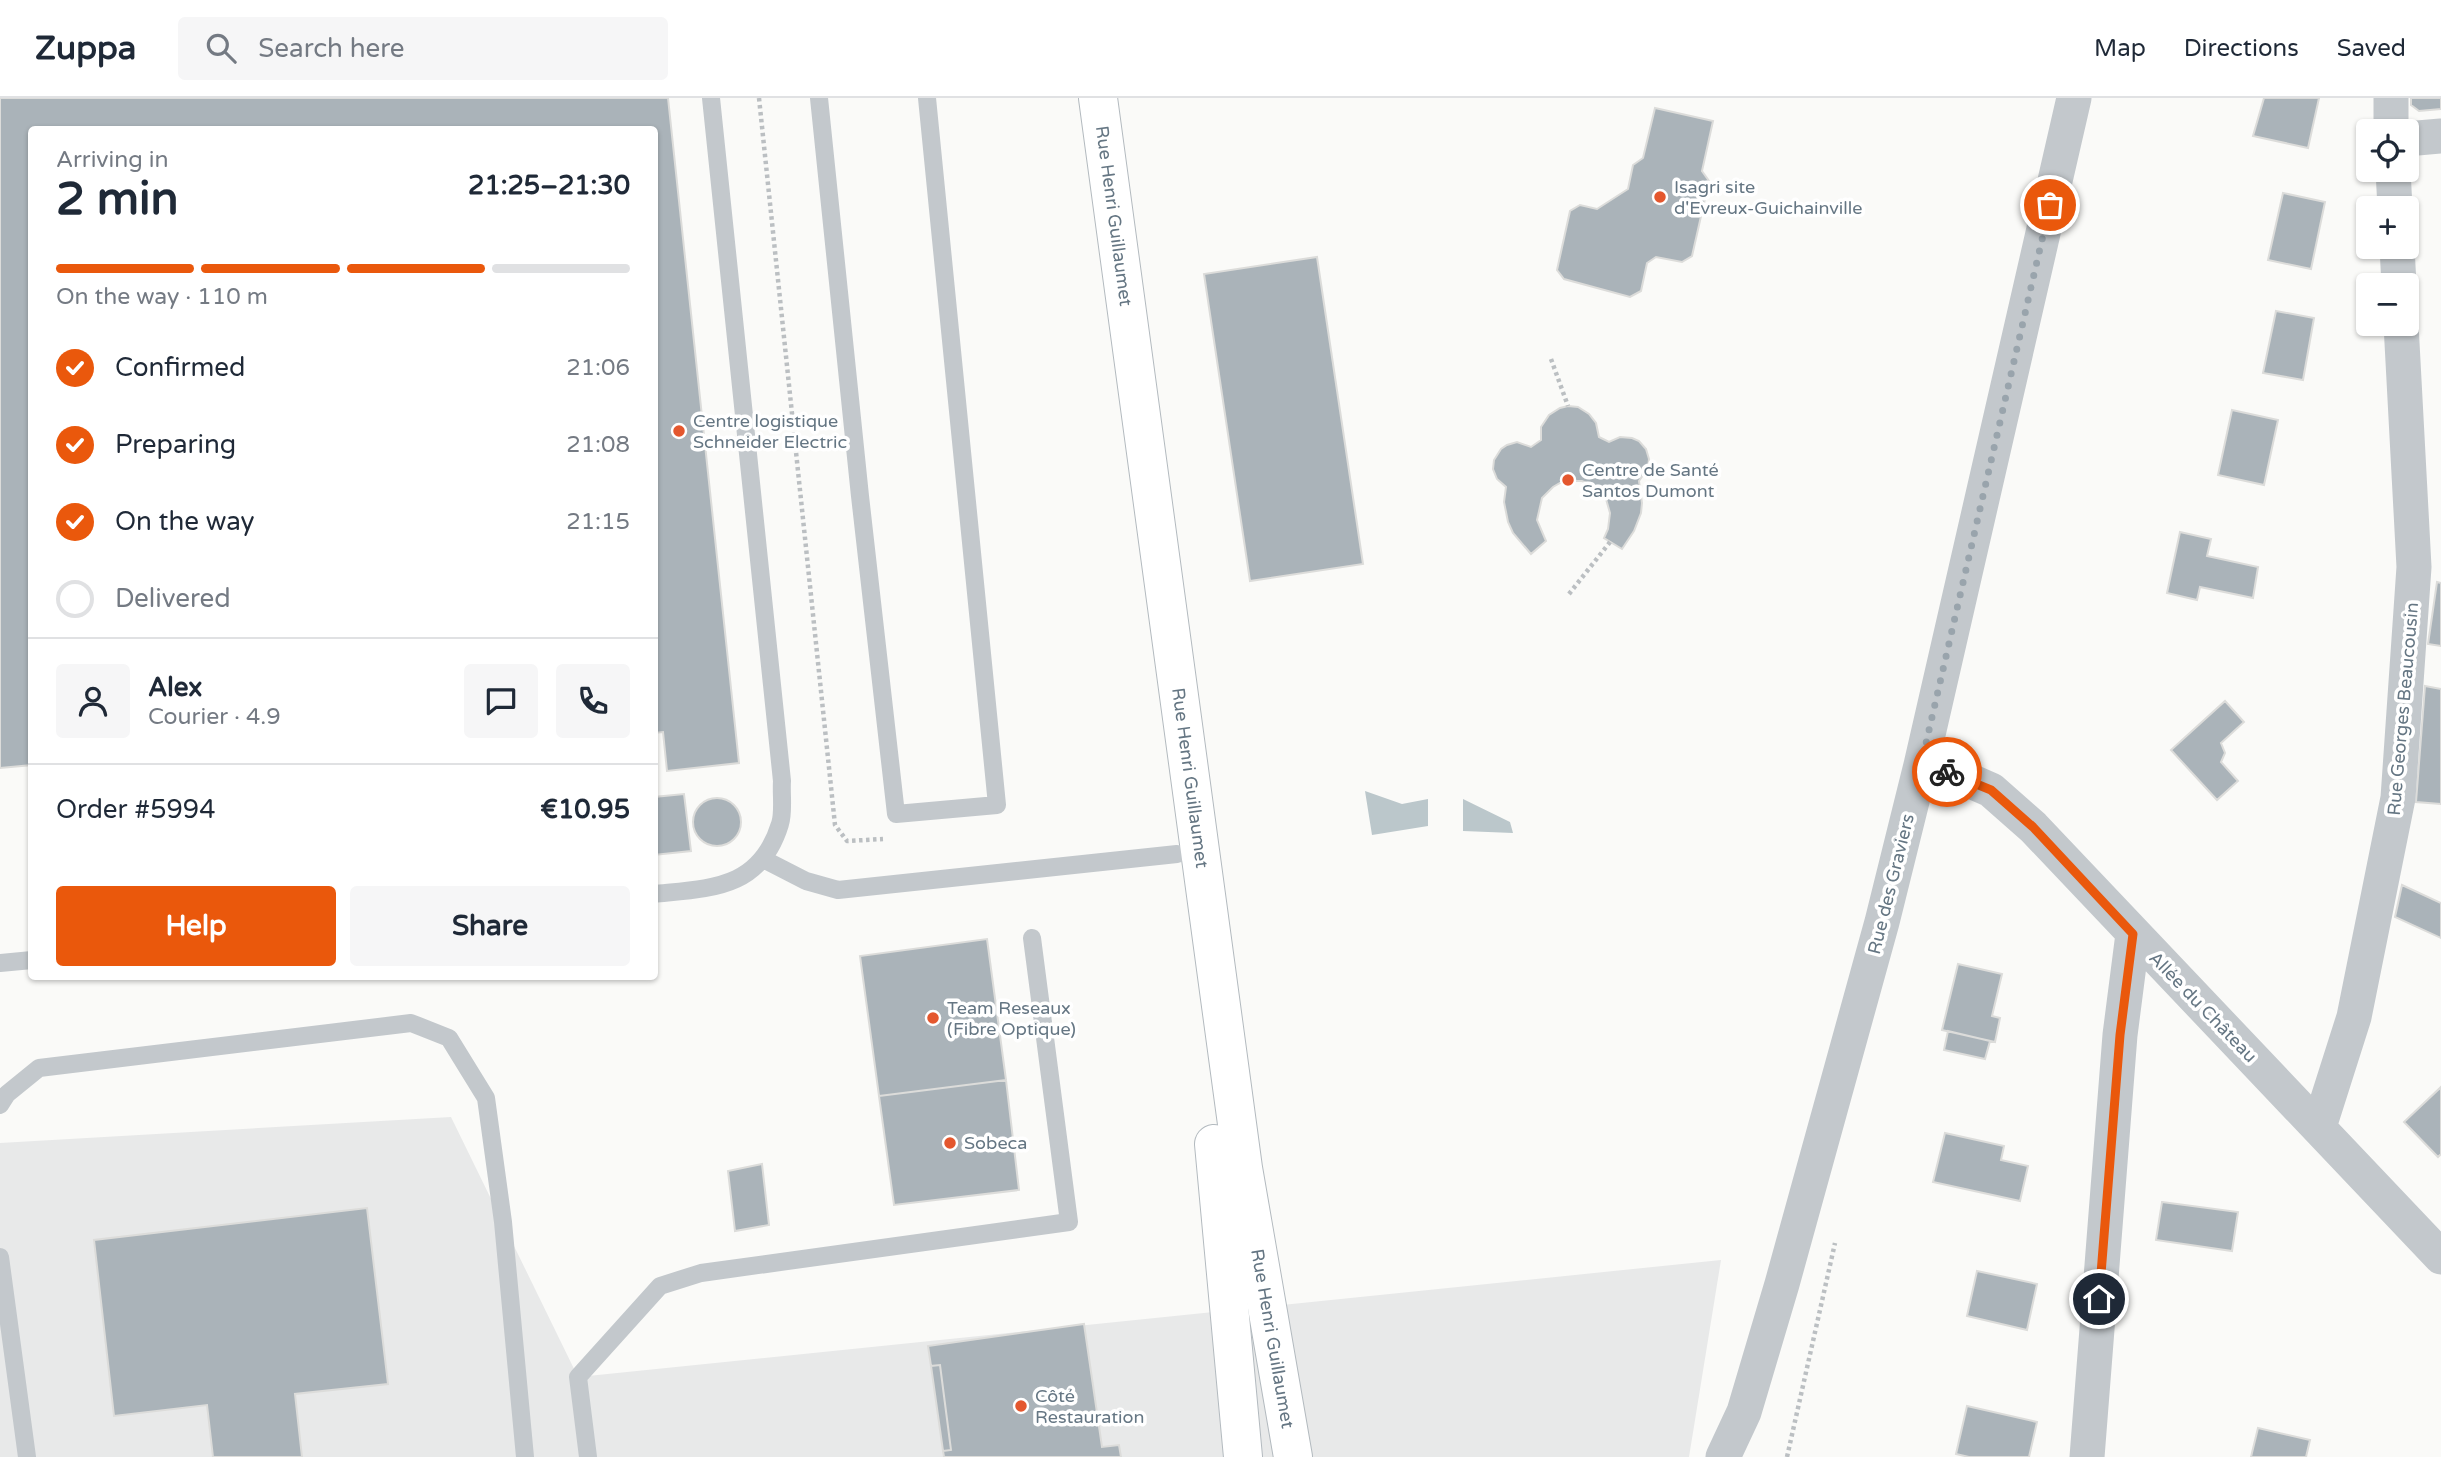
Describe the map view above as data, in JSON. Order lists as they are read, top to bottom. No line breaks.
{"streets":{"main road":["Rue Henri Guillaumet"],"street":["Rue Georges Beaucousin","Rue des Graviers","Allée du Château"]},"crossings":[["Rue Georges Beaucousin","Allée du Château"],["Rue des Graviers","Allée du Château"]],"places":["Isagri site d'Evreux-Guichainville","Centre logistique Schneider Electric","Centre de Santé Santos Dumont","Team Reseaux (Fibre Optique)","Sobeca","Côté Restauration"],"page":{"header":"Zuppa","search":"Search here","nav":["Map","Directions","Saved"],"map_buttons":["+","−"],"heading":["2 min","Arriving in","21:25–21:30"],"panel":["Alex","Courier · 4.9","Order #5994","€10.95"],"bar":"On the way · 110 m","list":[["Confirmed","21:06"],["Preparing","21:08"],["On the way","21:15"],"Delivered"],"buttons":["Help","Share"]}}
